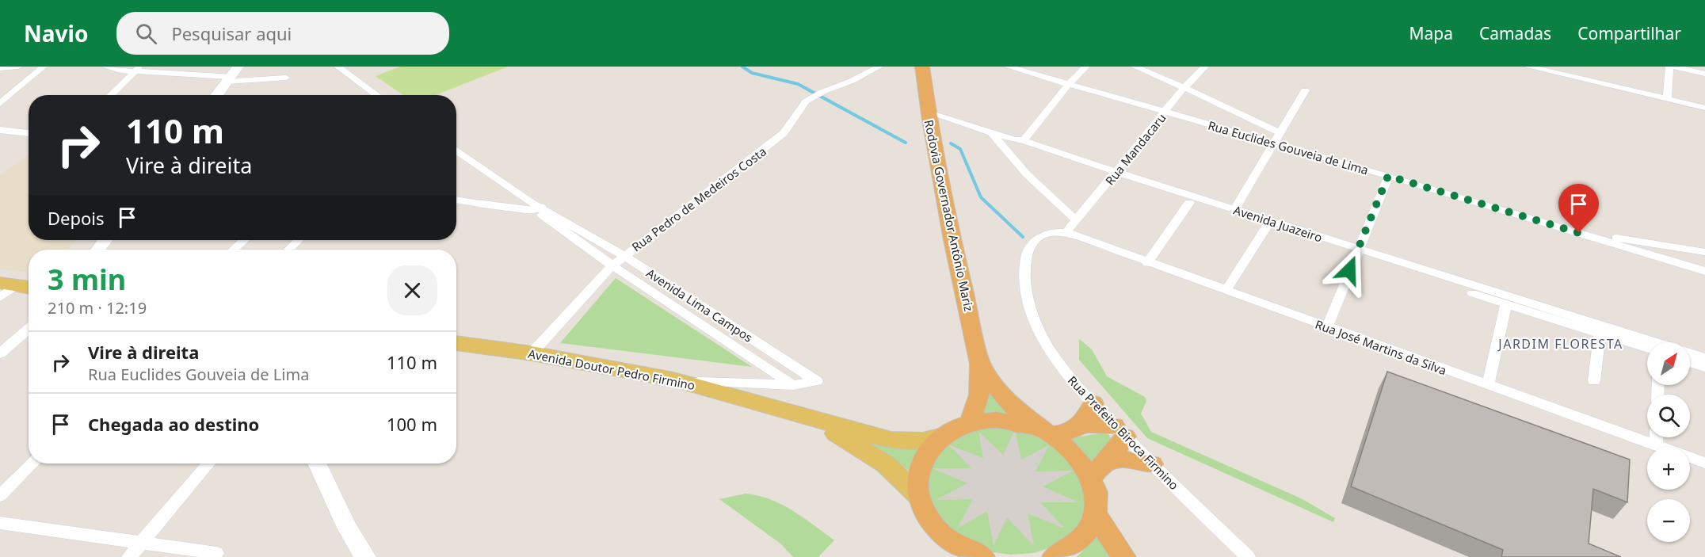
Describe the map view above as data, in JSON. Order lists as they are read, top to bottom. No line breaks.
{"streets":{"highway":["Rodovia Governador Antônio Mariz"],"main road":["Avenida Doutor Pedro Firmino"],"street":["Rua Euclides Gouveia de Lima","Rua Mandacaru","Rua Pedro de Medeiros Costa","Avenida Juazeiro","Avenida Lima Campos","Rua José Martins da Silva","Rua Prefeito Biroca Firmino"]},"crossings":[["Rua Euclides Gouveia de Lima","Rua Mandacaru"],["Rua Mandacaru","Avenida Juazeiro"],["Rua Mandacaru","Rua José Martins da Silva"],["Rua Mandacaru","Rua Prefeito Biroca Firmino"],["Rua Pedro de Medeiros Costa","Avenida Lima Campos"],["Rua Pedro de Medeiros Costa","Avenida Doutor Pedro Firmino"],["Rodovia Governador Antônio Mariz","Avenida Juazeiro"]],"districts":["JARDIM FLORESTA"],"north":"top right","page":{"header":"Navio","search":"Pesquisar aqui","nav":["Mapa","Camadas","Compartilhar"],"turn":["110 m","Vire à direita"],"then":"Depois","heading":["3 min","210 m · 12:19"],"list":[{"name":"Vire à direita","note":"Rua Euclides Gouveia de Lima","value":"110 m"},{"name":"Chegada ao destino","value":"100 m"}],"map_buttons":["+","−"]}}
